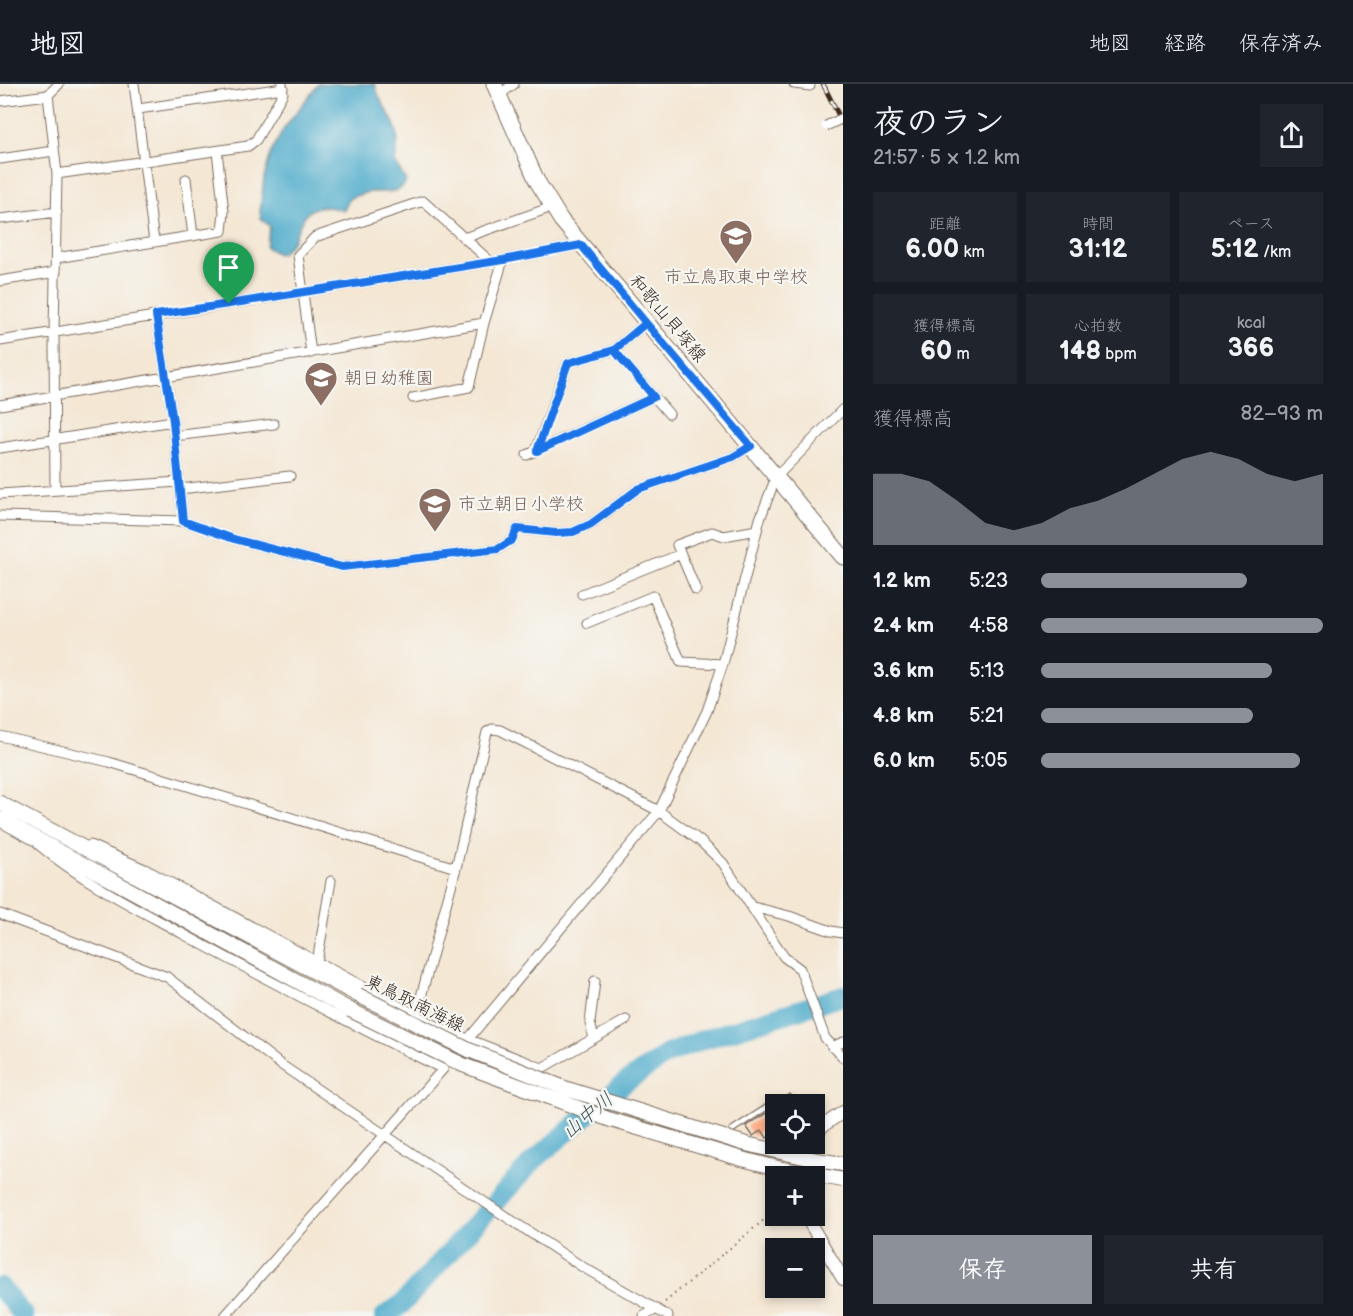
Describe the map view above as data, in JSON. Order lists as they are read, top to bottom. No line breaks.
{"streets":{"main road":["和歌山貝塚線","東鳥取南海線"]},"water":["山中川"],"places":{"school or university":["市立鳥取東中学校","朝日幼稚園","市立朝日小学校"]},"page":{"header":"地図","nav":["地図","経路","保存済み"],"heading":["夜のラン","21:57 · 5 × 1.2 km"],"stats":[["距離","6.00 km"],["時間","31:12"],["ペース","5:12 /km"],["獲得標高","60 m"],["心拍数","148 bpm"],["kcal","366"]],"chart":["獲得標高","82–93 m"],"list":[{"name":"1.2 km","note":"5:23"},{"name":"2.4 km","note":"4:58"},{"name":"3.6 km","note":"5:13"},{"name":"4.8 km","note":"5:21"},{"name":"6.0 km","note":"5:05"}],"map_buttons":["+","−"],"buttons":["保存","共有"]}}
